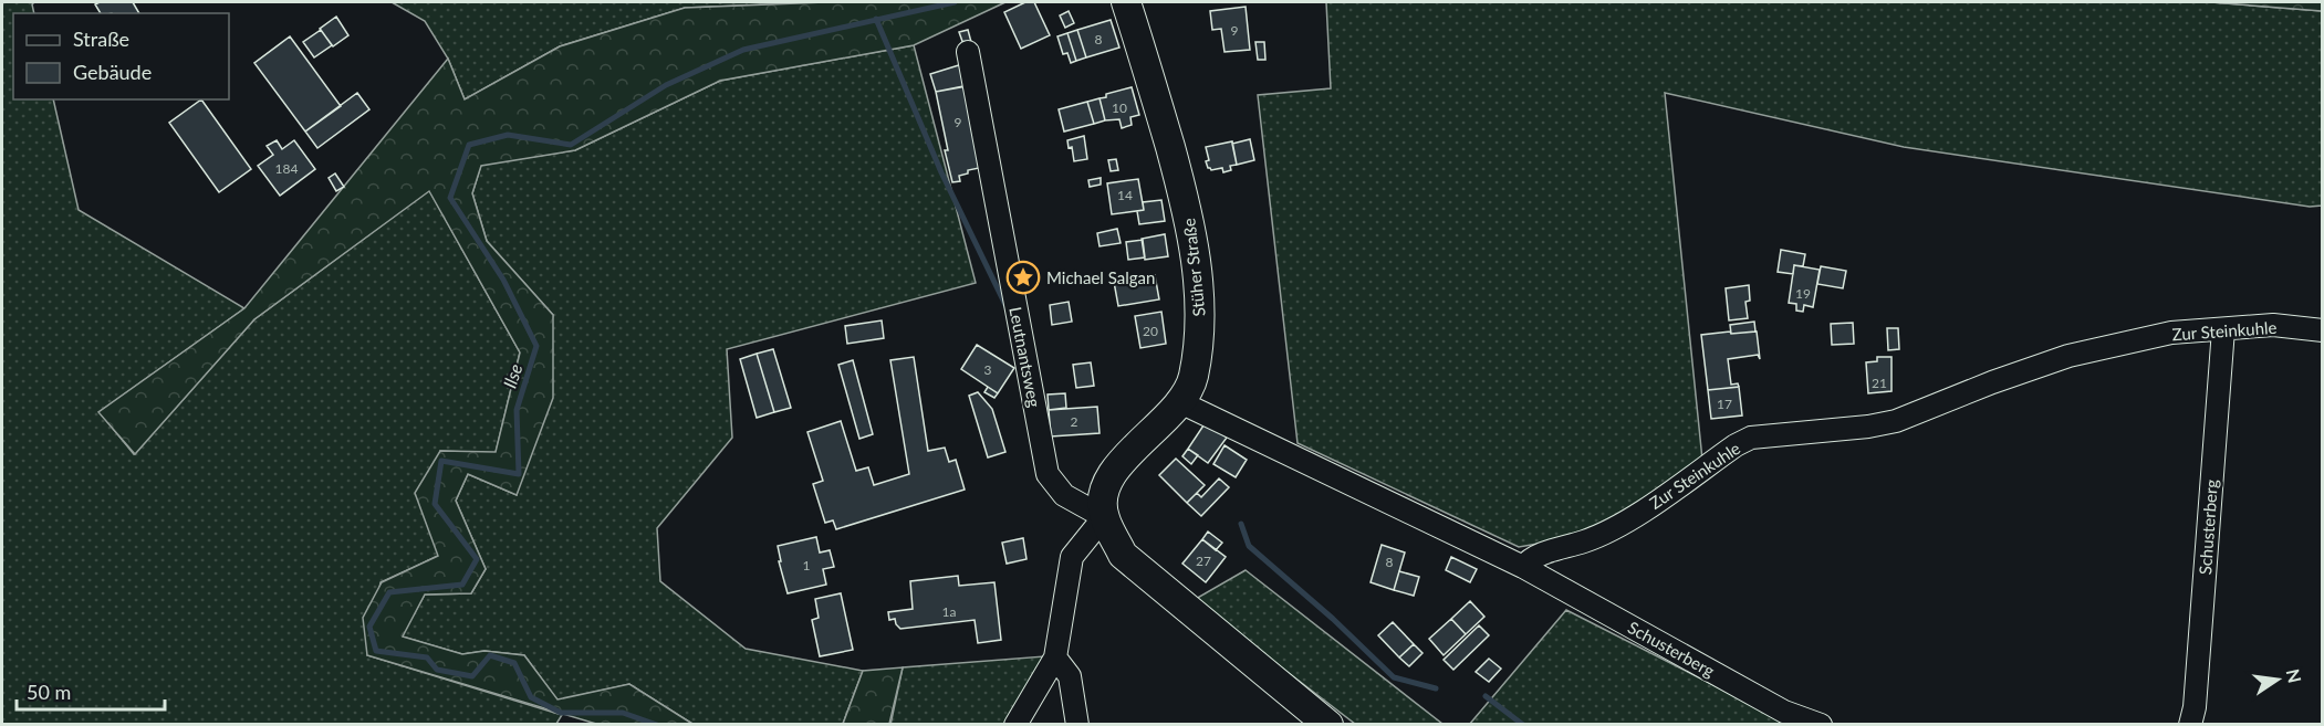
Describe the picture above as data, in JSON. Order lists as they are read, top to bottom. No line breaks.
{"streets":{"main road":["Stüher Straße"],"street":["Zur Steinkuhle","Leutnantsweg","Schusterberg"]},"crossings":[["Stüher Straße","Leutnantsweg"],["Zur Steinkuhle","Schusterberg"]],"water":["Ilse"],"places":{"place":["Michael Salgan"]},"house_numbers":["9","8","10","9","184","14","19","20","3","21","17","2","27","8","1","1a"],"legend":["Straße","Gebäude"],"scale_bar":"50 m","north":"right"}
